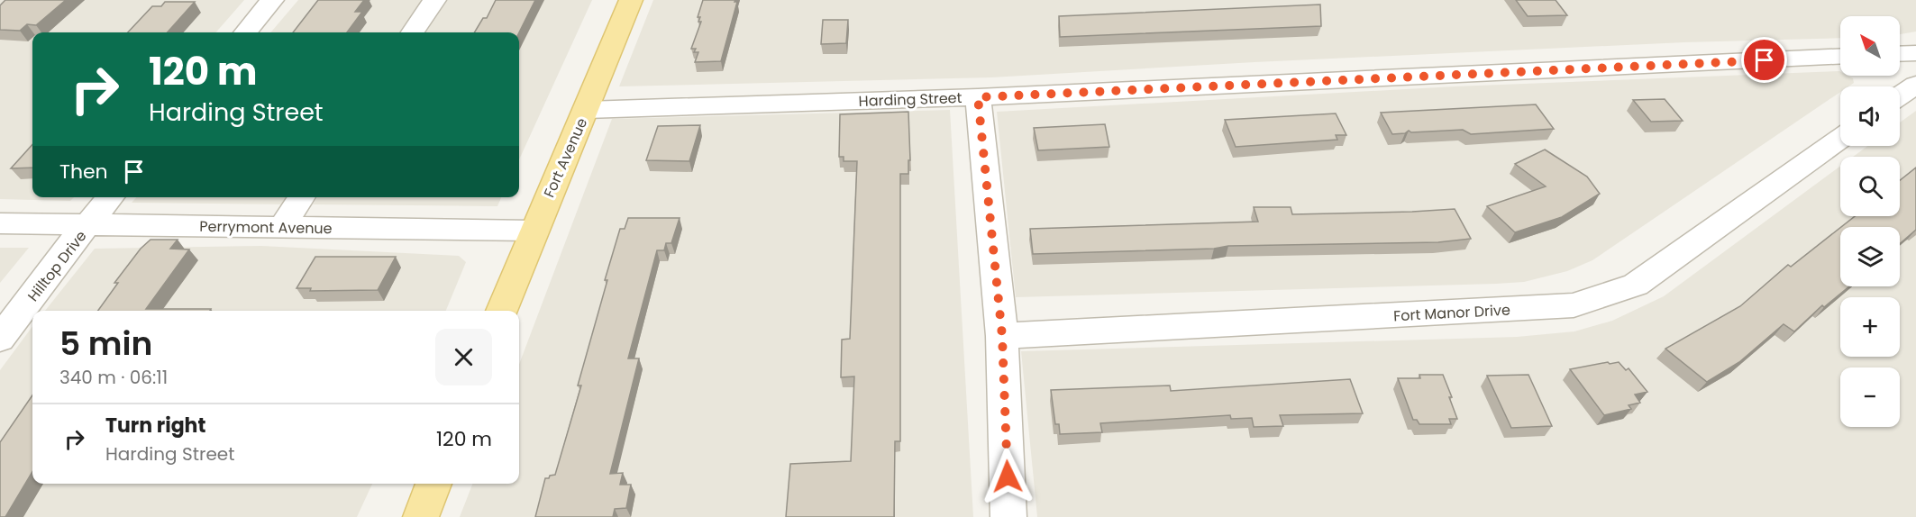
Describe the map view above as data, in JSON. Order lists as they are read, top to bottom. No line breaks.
{"streets":{"main road":["Fort Avenue"],"street":["Harding Street","Perrymont Avenue","Hilltop Drive","Fort Manor Drive"]},"crossings":[["Harding Street","Fort Avenue"],["Fort Avenue","Perrymont Avenue"],["Perrymont Avenue","Hilltop Drive"]],"north":"top left","page":{"map_buttons":["+","−"],"turn":["120 m","Harding Street"],"then":"Then","heading":["5 min","340 m · 06:11"],"list":[{"name":"Turn right","note":"Harding Street","value":"120 m"}]}}
